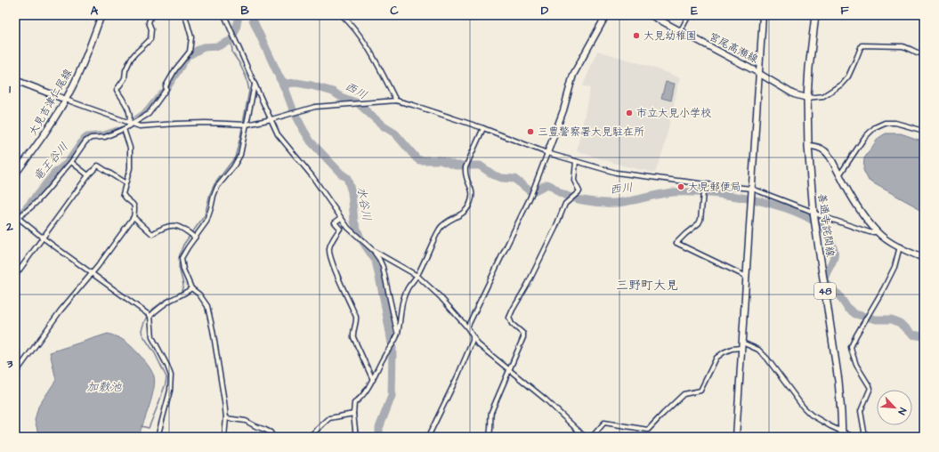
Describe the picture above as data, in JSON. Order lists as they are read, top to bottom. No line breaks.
{"streets":{"main road":["宮尾高瀬線","大見吉津仁尾線","善通寺詫間線","48"]},"crossings":[["宮尾高瀬線","善通寺詫間線"]],"districts":["三野町大見"],"water":["西川","竜王谷川","水谷川","加敷池"],"places":["大見幼稚園","市立大見小学校","三豊警察署大見駐在所","大見郵便局"],"north":"bottom right","grid":{"columns":["A","B","C","D","E","F"],"rows":["1","2","3"]}}
